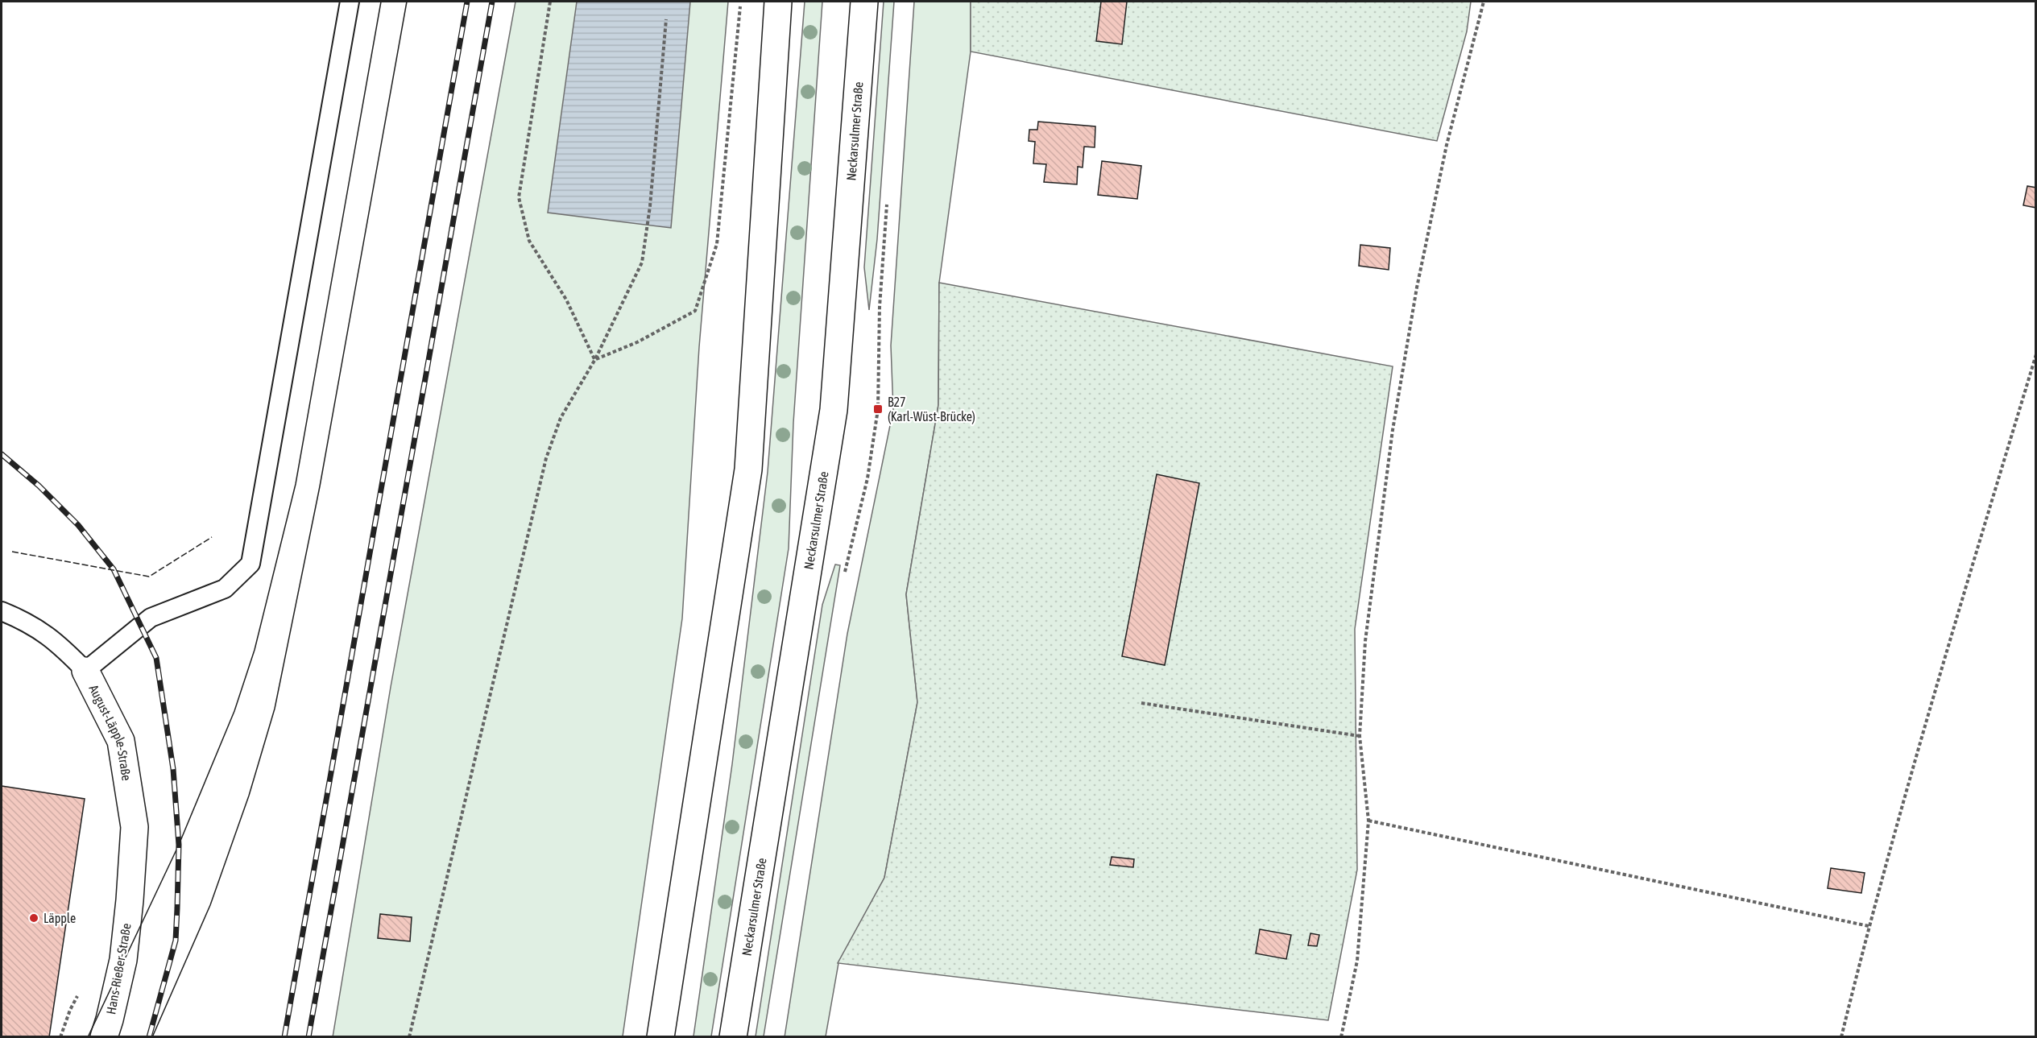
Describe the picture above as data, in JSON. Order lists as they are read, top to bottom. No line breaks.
{"streets":{"main road":["Neckarsulmer Straße","August-Läpple-Straße","Hans-Rießer-Straße"]},"crossings":[["August-Läpple-Straße","Hans-Rießer-Straße"]],"places":{"transit":["B27 (Karl-Wüst-Brücke)"],"other":["Läpple"]}}
